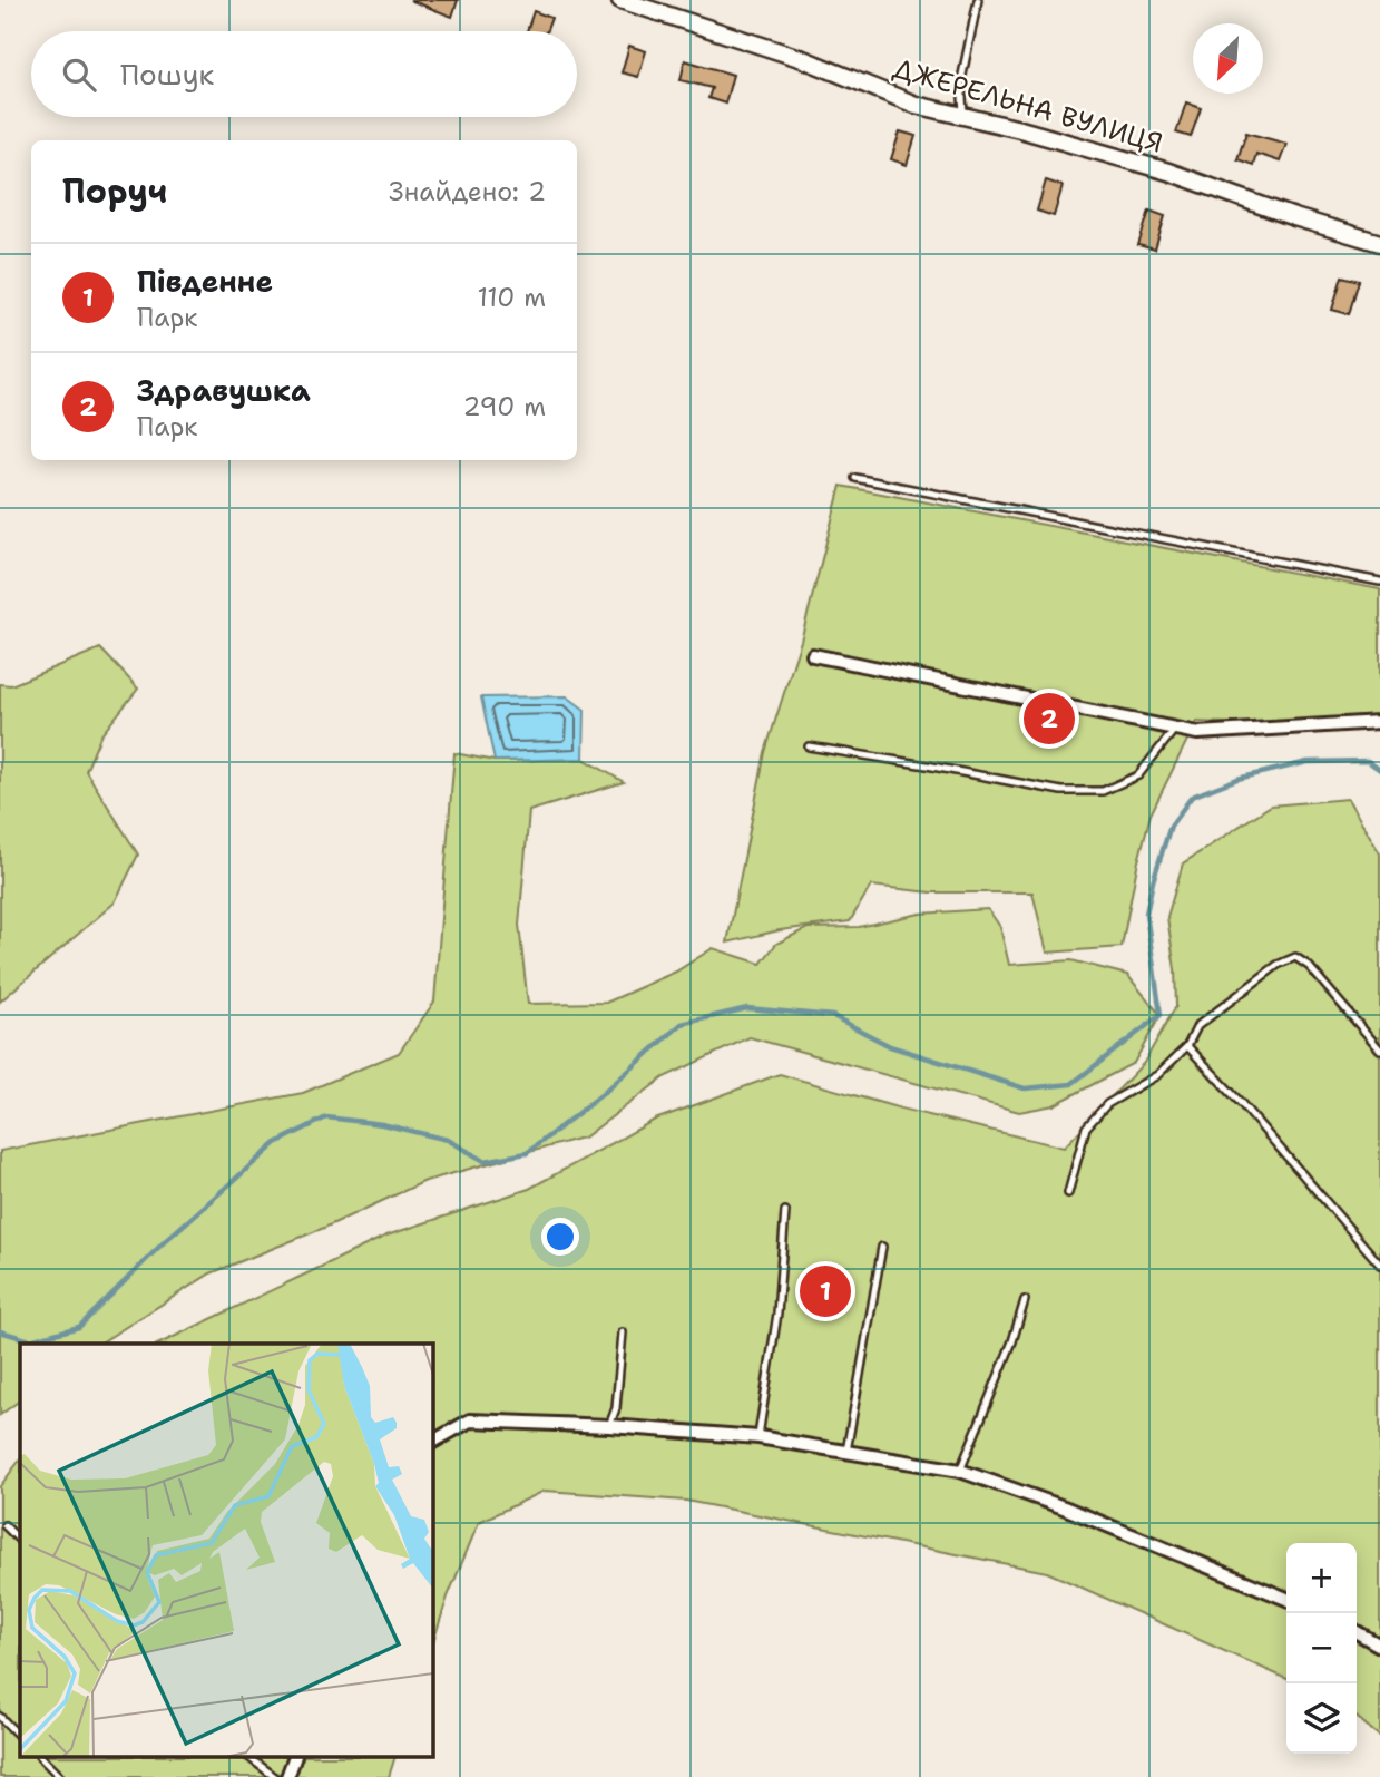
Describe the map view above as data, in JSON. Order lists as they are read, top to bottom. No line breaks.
{"streets":{"street":["ДЖЕРЕЛЬНА ВУЛИЦЯ"]},"north":"bottom left","page":{"search":"Пошук","heading":["Поруч","Знайдено: 2"],"list":[{"mark":"1","name":"Південне","note":"Парк","value":"110 m"},{"mark":"2","name":"Здравушка","note":"Парк","value":"290 m"}],"pins":["2","1"],"map_buttons":["+","−"]}}
